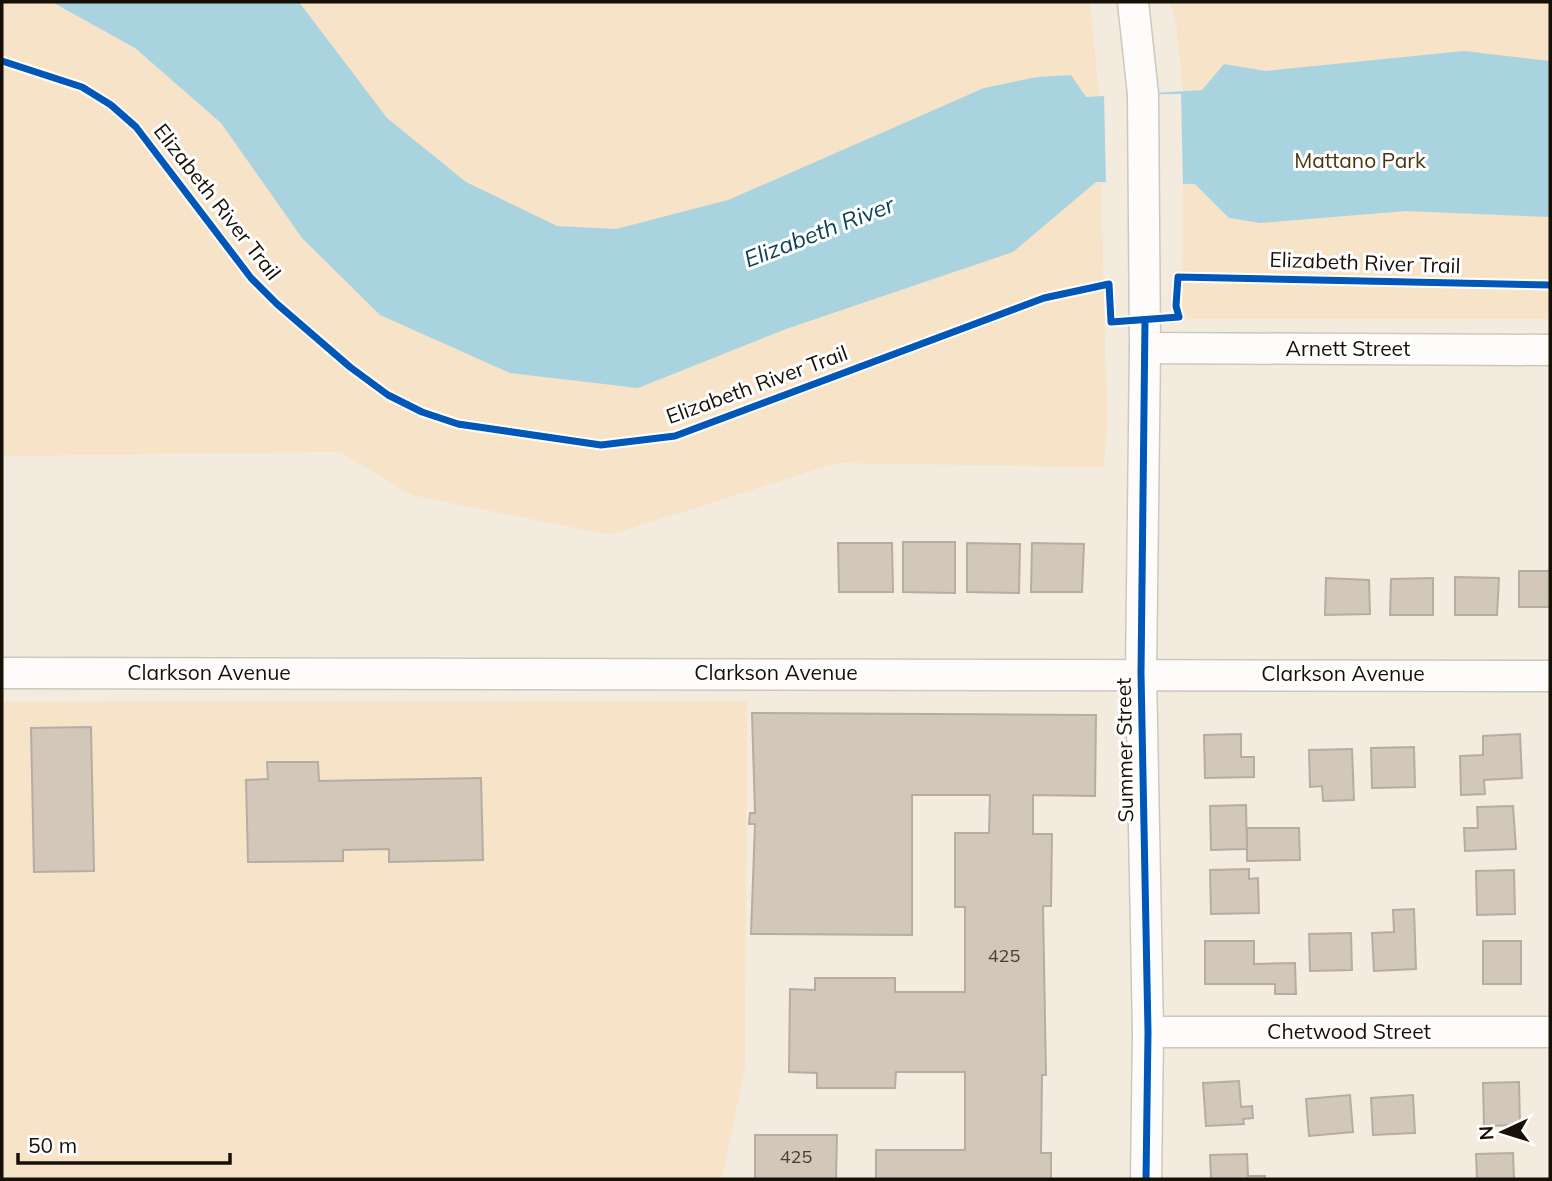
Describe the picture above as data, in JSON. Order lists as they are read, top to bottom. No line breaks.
{"streets":{"street":["Arnett Street","Clarkson Avenue","Summer Street","Chetwood Street"],"cycle path":["Elizabeth River Trail"]},"crossings":[["Arnett Street","Summer Street"],["Clarkson Avenue","Summer Street"],["Summer Street","Chetwood Street"]],"water":["Elizabeth River"],"parks":["Mattano Park"],"house_numbers":["425","425"],"scale_bar":"50 m","north":"left"}
